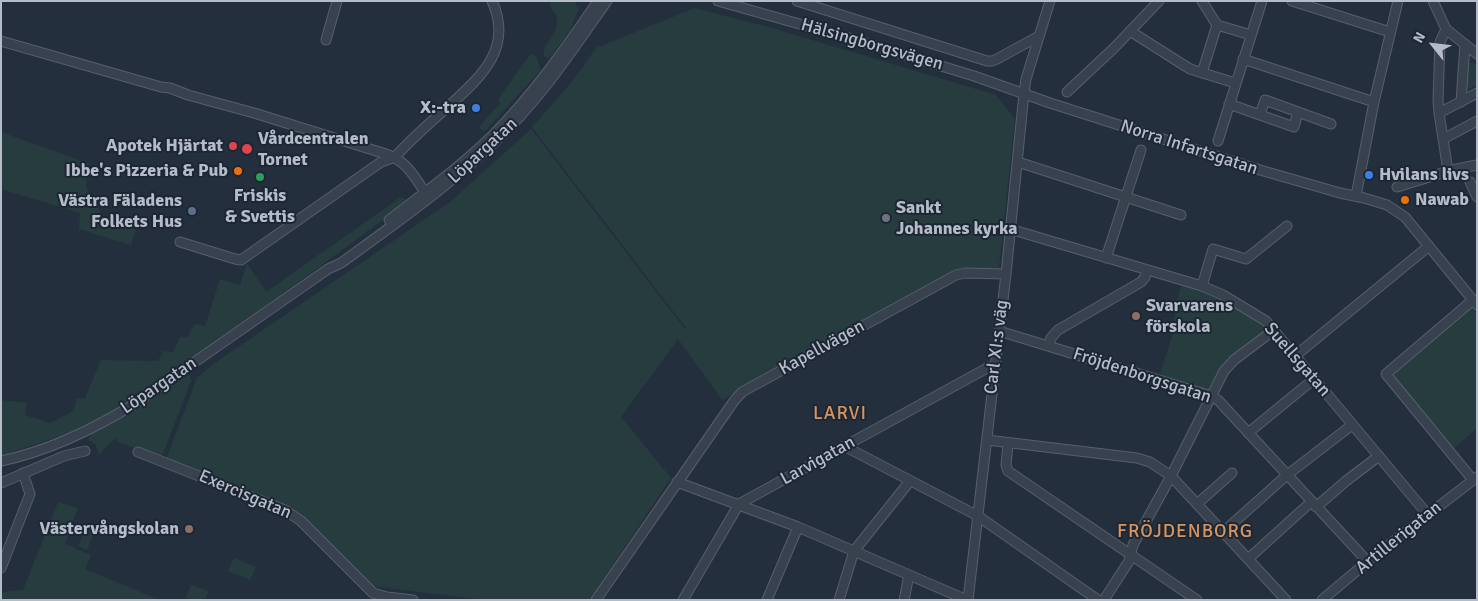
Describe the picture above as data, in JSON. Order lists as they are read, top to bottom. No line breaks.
{"streets":{"street":["Hälsingborgsvägen","Norra Infartsgatan","Löpargatan","Carl XI:s väg","Kapellvägen","Suellsgatan","Fröjdenborgsgatan","Larvigatan","Exercisgatan","Artillerigatan"]},"crossings":[["Hälsingborgsvägen","Norra Infartsgatan"],["Hälsingborgsvägen","Carl XI:s väg"],["Norra Infartsgatan","Carl XI:s väg"],["Carl XI:s väg","Kapellvägen"],["Carl XI:s väg","Suellsgatan"],["Carl XI:s väg","Fröjdenborgsgatan"],["Carl XI:s väg","Larvigatan"],["Suellsgatan","Artillerigatan"],["Fröjdenborgsgatan","Artillerigatan"]],"districts":["LARVI","FRÖJDENBORG"],"places":["X:-tra","Apotek Hjärtat","Vårdcentralen Tornet","Ibbe's Pizzeria & Pub","Hvilans livs","Friskis & Svettis","Nawab","Västra Fäladens Folkets Hus","Sankt Johannes kyrka","Svarvarens förskola","Västervångskolan"],"north":"top left"}
